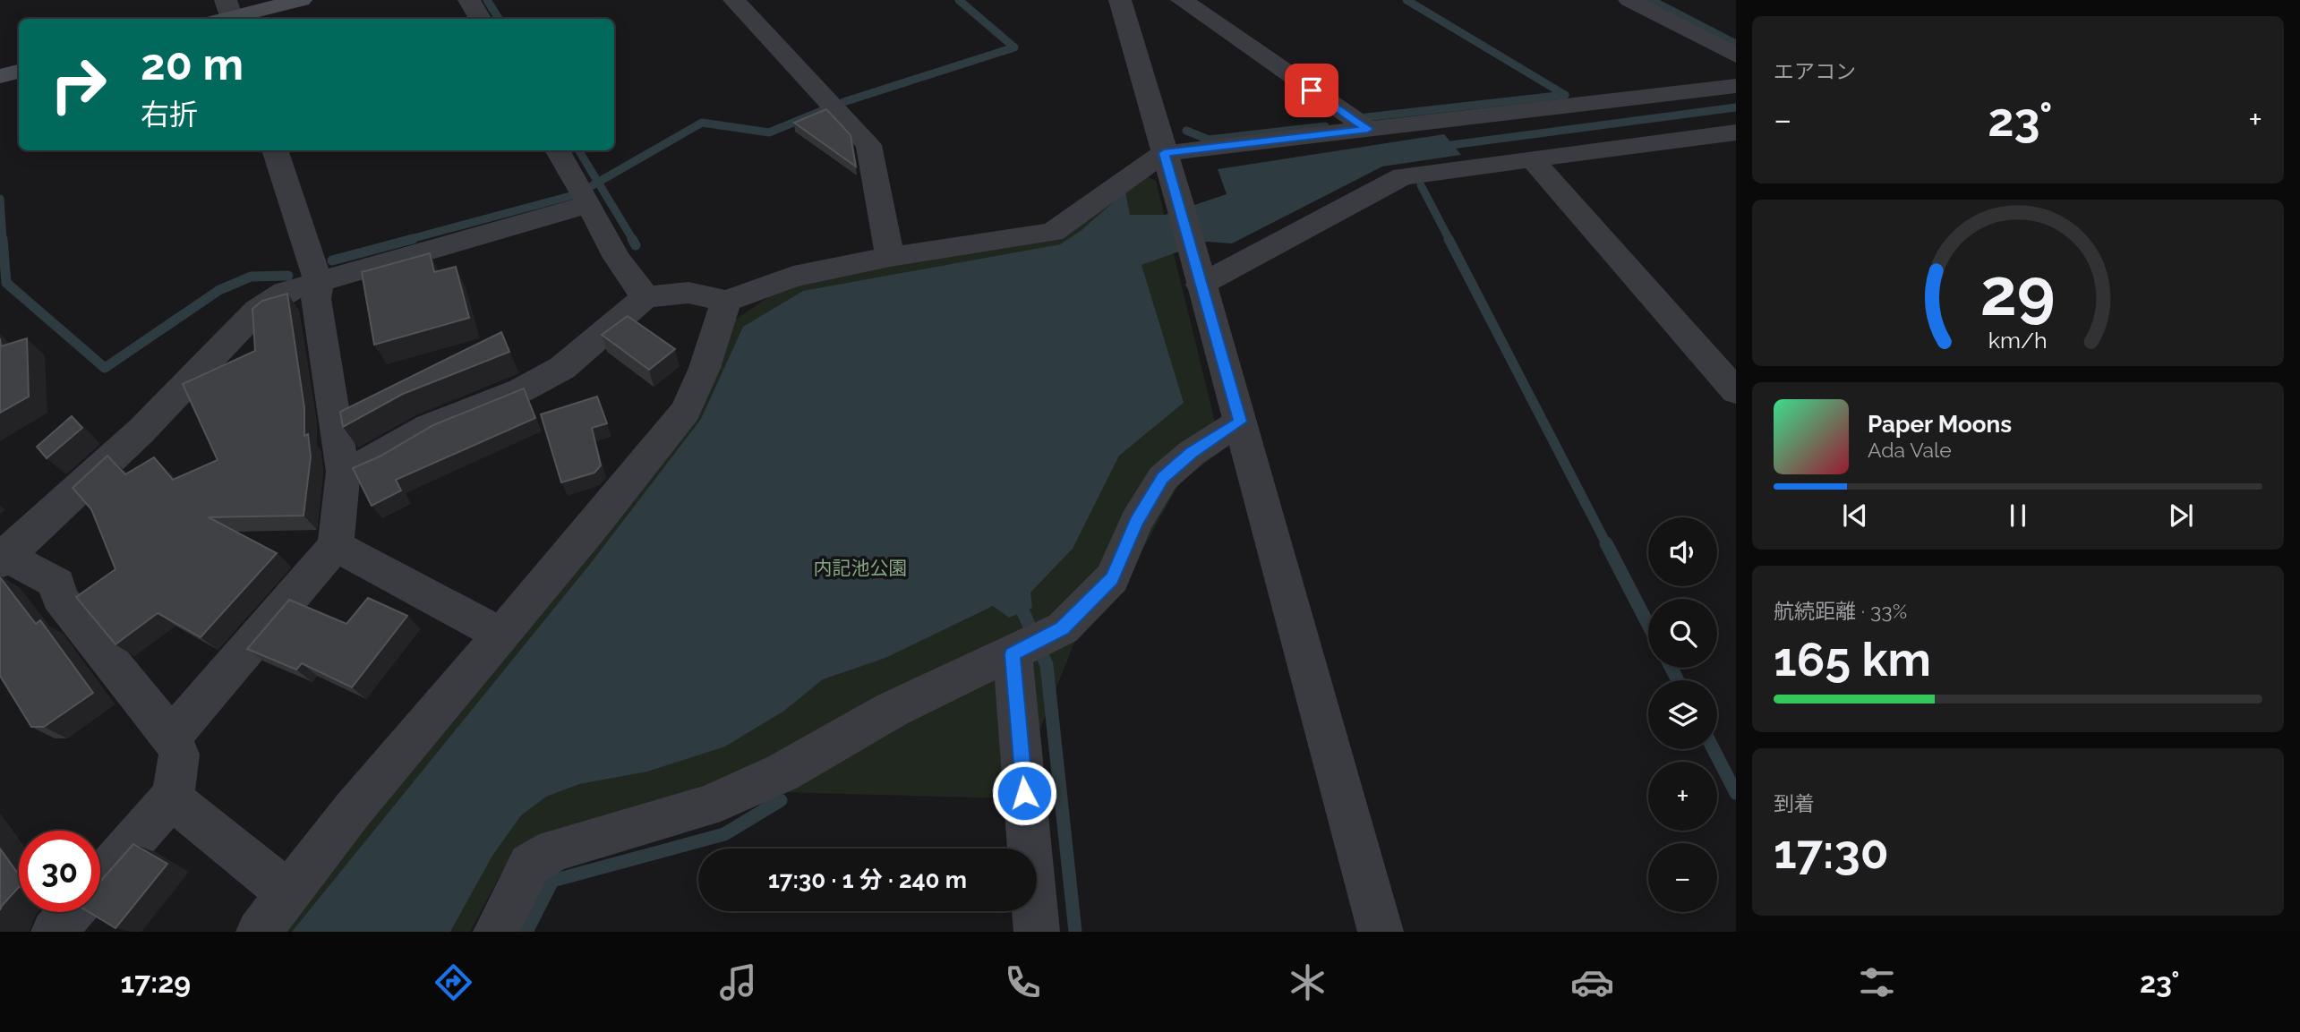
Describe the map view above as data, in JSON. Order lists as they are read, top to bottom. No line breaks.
{"parks":["内記池公園"],"page":{"tile":["エアコン",["航続距離 · 33%","165 km"],["到着","17:30"]],"turn":["20 m","右折"],"heat":["−","23°","+"],"song":["Paper Moons","Ada Vale"],"map_buttons":["+","−"],"limit":"30","trip":"17:30 · 1 分 · 240 m","tabs":["17:29","23°"],"gauge":["29","km/h"]}}
